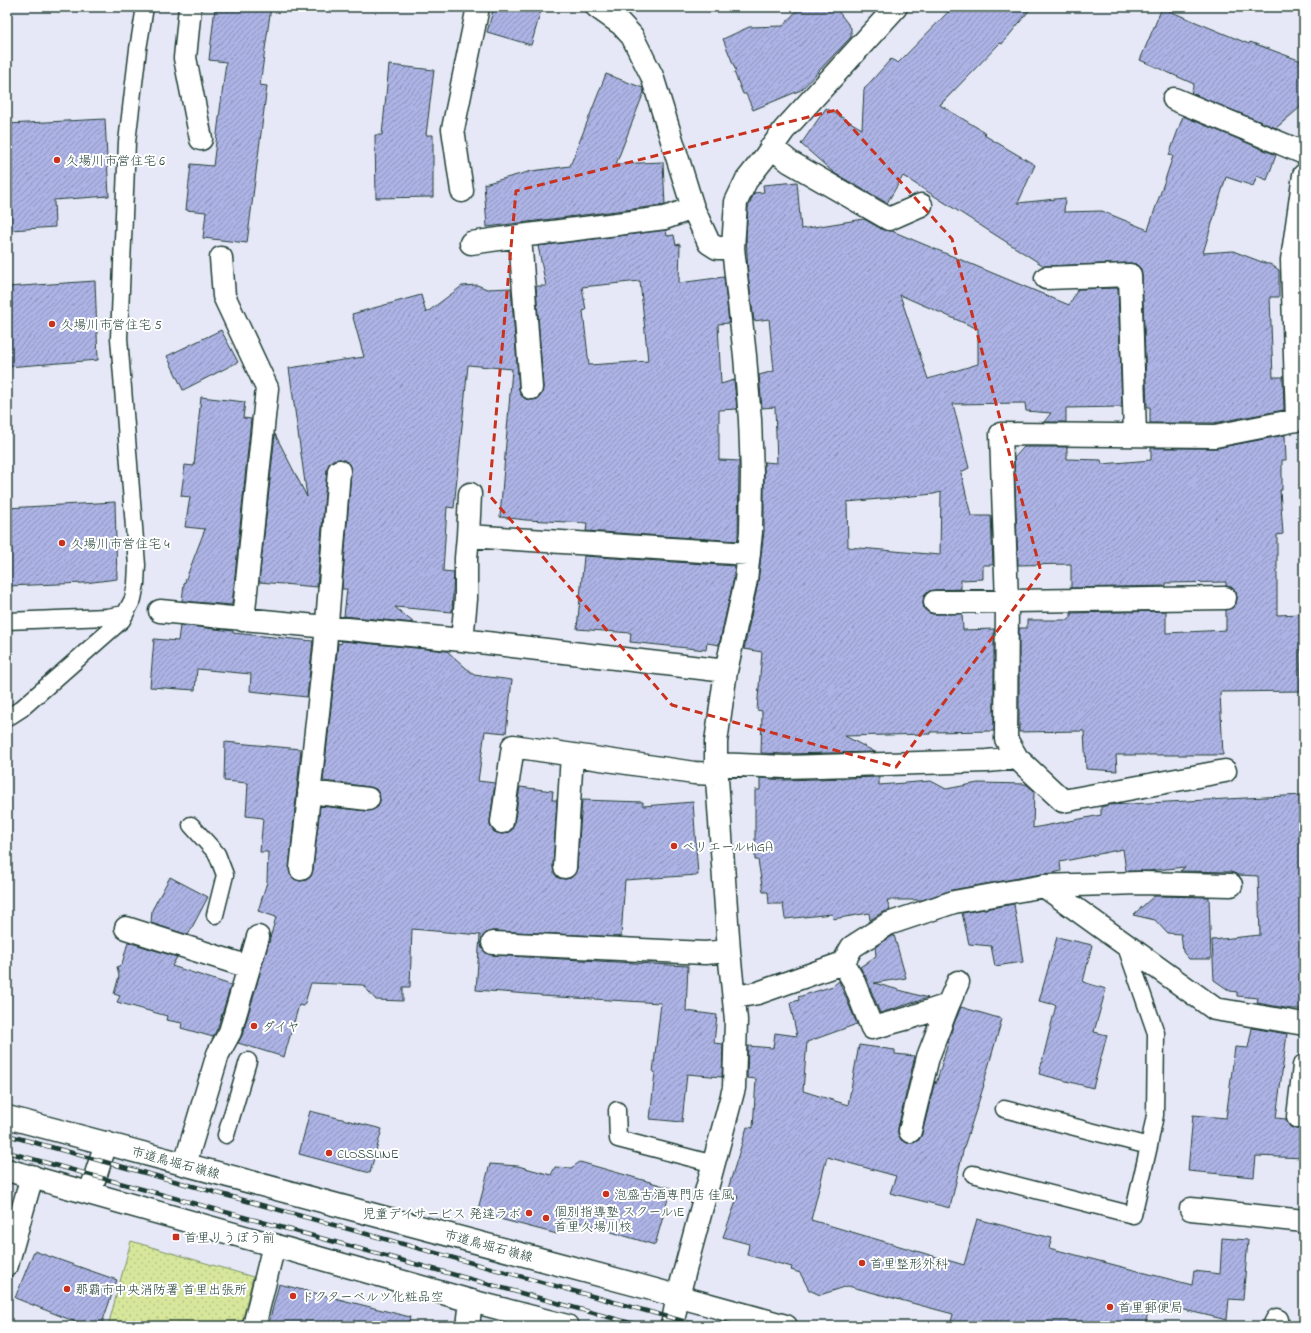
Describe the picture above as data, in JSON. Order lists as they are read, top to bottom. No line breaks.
{"streets":{"street":["市道鳥堀石嶺線"]},"places":{"other":["久場川市営住宅 6","久場川市営住宅 5","久場川市営住宅 4","ベリエールHIGA","ダイヤ","CLOSSLINE","泡盛古酒専門店 佳風","児童デイサービス 発達ラボ","個別指導塾 スクールIE 首里久場川校","首里整形外科","那覇市中央消防署 首里出張所","ドクターベルツ化粧品空","首里郵便局"],"transit":["首里りうぼう前"]}}
